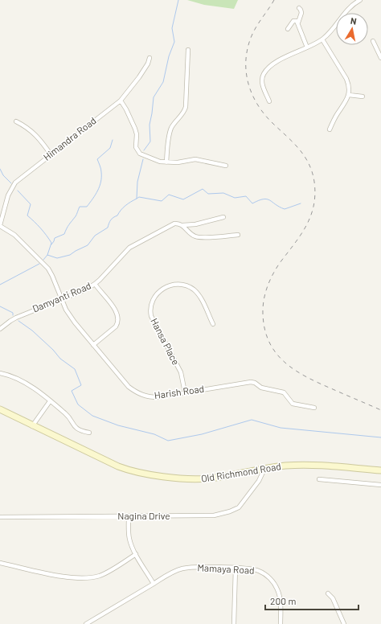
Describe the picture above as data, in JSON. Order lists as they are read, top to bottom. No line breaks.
{"streets":{"street":["Himandra Road","Damyanti Road","Hansa Place","Harish Road","Old Richmond Road","Nagina Drive","Mamaya Road"]},"crossings":[["Himandra Road","Damyanti Road"],["Himandra Road","Harish Road"],["Damyanti Road","Harish Road"],["Hansa Place","Harish Road"],["Old Richmond Road","Nagina Drive"]],"scale_bar":"200 m","north":"top"}
